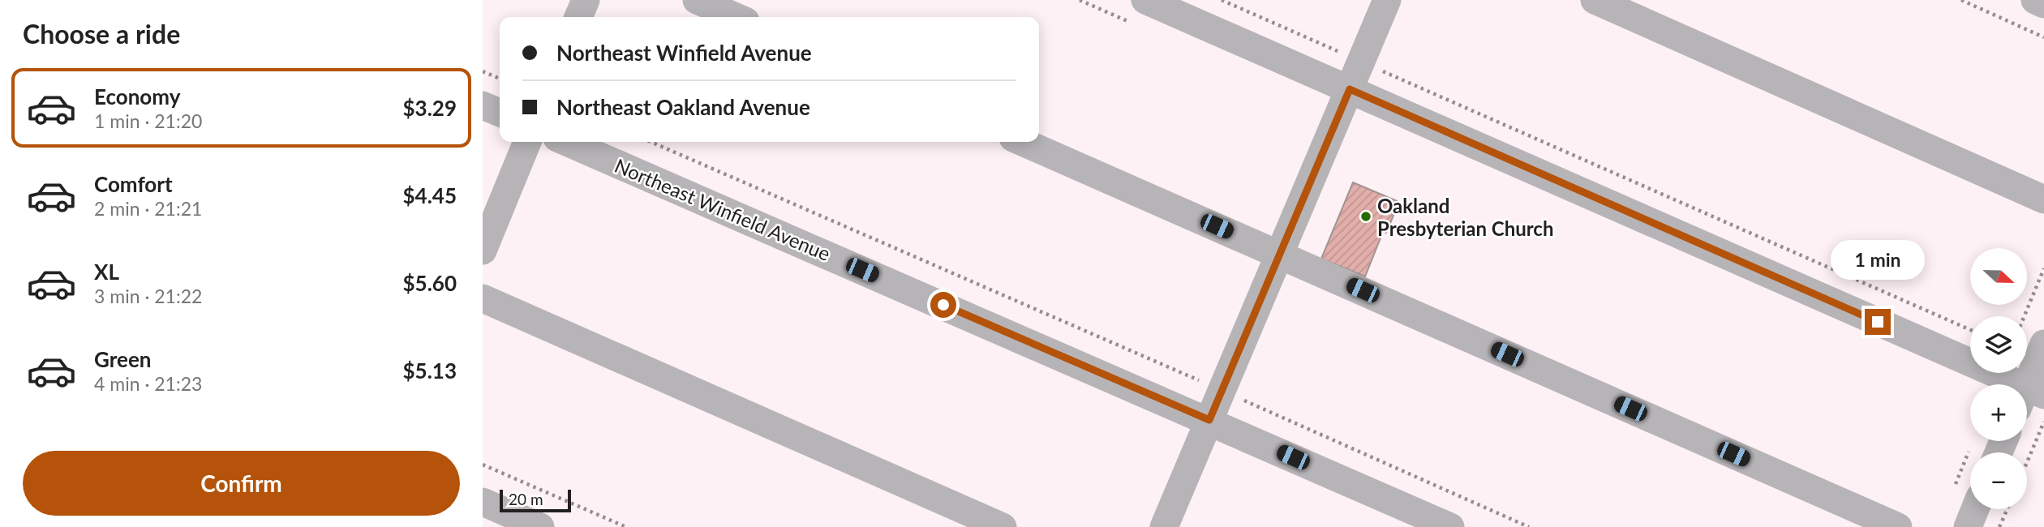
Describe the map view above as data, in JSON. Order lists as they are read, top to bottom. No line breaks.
{"streets":{"street":["Northeast Winfield Avenue"]},"places":["Oakland Presbyterian Church"],"scale_bar":"20 m","north":"right","page":{"heading":"Choose a ride","banner":["Northeast Winfield Avenue","Northeast Oakland Avenue"],"list":[{"name":"Economy","note":"1 min · 21:20","value":"$3.29"},{"name":"Comfort","note":"2 min · 21:21","value":"$4.45"},{"name":"XL","note":"3 min · 21:22","value":"$5.60"},{"name":"Green","note":"4 min · 21:23","value":"$5.13"}],"bubble":"1 min","map_buttons":["+","−"],"buttons":"Confirm","scale":"20 m"}}
